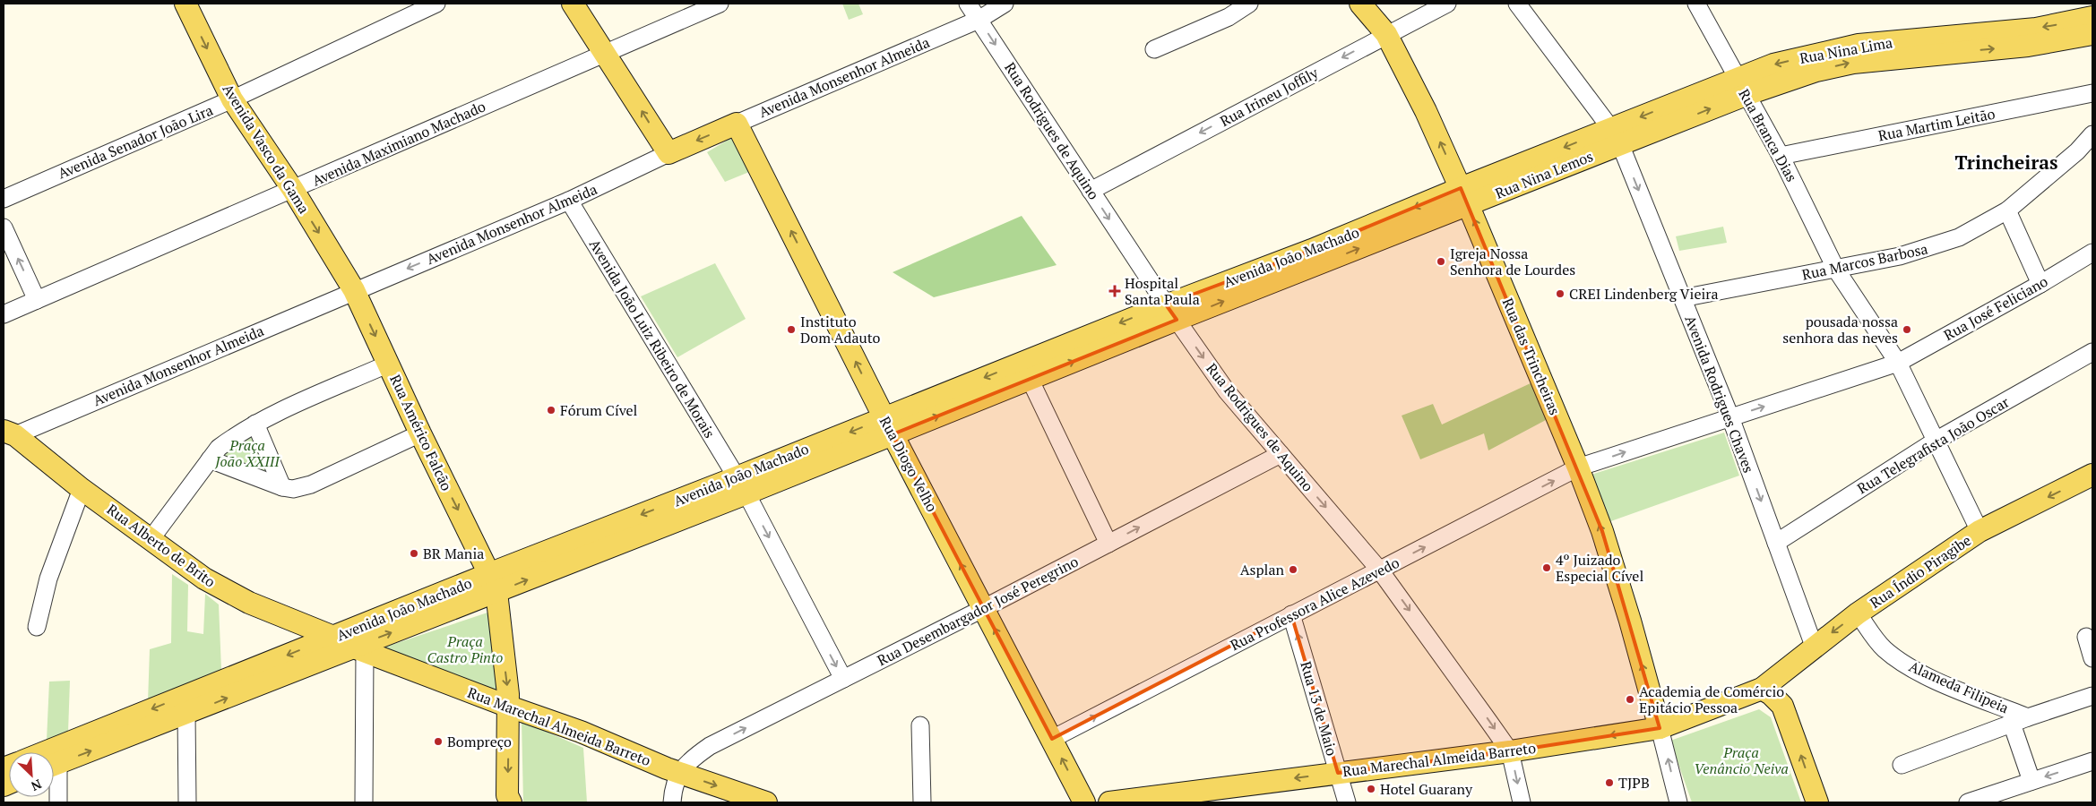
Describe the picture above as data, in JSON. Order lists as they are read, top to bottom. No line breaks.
{"streets":{"main road":["Rua Nina Lima","Avenida Monsenhor Almeida","Avenida Vasco da Gama","Rua Nina Lemos","Avenida João Machado","Rua das Trincheiras","Rua Américo Falcão","Rua Diogo Velho","Rua Alberto de Brito","Rua Índio Piragibe","Rua Marechal Almeida Barreto"],"street":["Rua Irineu Joffily","Rua Martim Leitão","Rua Rodrigues de Aquino","Rua Branca Dias","Avenida Senador João Lira","Avenida Maximiano Machado","Rua Marcos Barbosa","Rua José Feliciano","Avenida João Luiz Ribeiro de Morais","Avenida Rodrigues Chaves","Rua Telegrafista João Oscar","Rua Professora Alice Azevedo","Rua Desembargador José Peregrino","Alameda Filipeia","Rua 13 de Maio"]},"crossings":[["Rua Nina Lima","Rua Branca Dias"],["Rua Nina Lima","Rua Nina Lemos"],["Rua Nina Lima","Avenida Rodrigues Chaves"],["Avenida Monsenhor Almeida","Rua Rodrigues de Aquino"],["Avenida Monsenhor Almeida","Avenida Vasco da Gama"],["Avenida Monsenhor Almeida","Avenida João Luiz Ribeiro de Morais"],["Avenida Monsenhor Almeida","Rua Américo Falcão"],["Avenida Monsenhor Almeida","Rua Diogo Velho"],["Avenida Monsenhor Almeida","Rua Alberto de Brito"],["Rua Irineu Joffily","Rua Rodrigues de Aquino"],["Rua Irineu Joffily","Rua das Trincheiras"],["Rua Martim Leitão","Rua Branca Dias"],["Rua Rodrigues de Aquino","Avenida João Machado"],["Rua Rodrigues de Aquino","Rua Professora Alice Azevedo"],["Rua Rodrigues de Aquino","Rua Desembargador José Peregrino"],["Rua Rodrigues de Aquino","Rua Marechal Almeida Barreto"],["Rua Branca Dias","Rua Marcos Barbosa"],["Rua Branca Dias","Rua José Feliciano"],["Rua Branca Dias","Rua Telegrafista João Oscar"],["Rua Branca Dias","Rua Índio Piragibe"],["Avenida Senador João Lira","Avenida Vasco da Gama"],["Avenida Maximiano Machado","Avenida Vasco da Gama"],["Avenida Vasco da Gama","Rua Américo Falcão"],["Rua Nina Lemos","Avenida João Machado"],["Rua Nina Lemos","Rua das Trincheiras"],["Rua Nina Lemos","Avenida Rodrigues Chaves"],["Avenida João Machado","Avenida João Luiz Ribeiro de Morais"],["Avenida João Machado","Rua das Trincheiras"],["Avenida João Machado","Rua Américo Falcão"],["Avenida João Machado","Rua Diogo Velho"],["Avenida João Machado","Rua Alberto de Brito"],["Avenida João Machado","Rua Marechal Almeida Barreto"],["Rua Marcos Barbosa","Avenida Rodrigues Chaves"],["Rua José Feliciano","Avenida Rodrigues Chaves"],["Rua José Feliciano","Rua Professora Alice Azevedo"],["Avenida João Luiz Ribeiro de Morais","Rua Desembargador José Peregrino"],["Rua das Trincheiras","Rua Professora Alice Azevedo"],["Rua das Trincheiras","Rua Marechal Almeida Barreto"],["Avenida Rodrigues Chaves","Rua Telegrafista João Oscar"],["Avenida Rodrigues Chaves","Rua Índio Piragibe"],["Avenida Rodrigues Chaves","Rua Professora Alice Azevedo"],["Rua Américo Falcão","Rua Marechal Almeida Barreto"],["Rua Diogo Velho","Rua Professora Alice Azevedo"],["Rua Diogo Velho","Rua Desembargador José Peregrino"],["Rua Índio Piragibe","Alameda Filipeia"],["Rua Índio Piragibe","Rua Marechal Almeida Barreto"],["Rua Professora Alice Azevedo","Rua 13 de Maio"],["Rua Desembargador José Peregrino","Rua Marechal Almeida Barreto"],["Rua 13 de Maio","Rua Marechal Almeida Barreto"]],"one_way":["Rua Rodrigues de Aquino","Avenida Vasco da Gama","Rua José Feliciano","Avenida João Luiz Ribeiro de Morais","Rua das Trincheiras","Avenida Rodrigues Chaves","Rua Américo Falcão","Rua Diogo Velho","Rua Índio Piragibe","Rua Professora Alice Azevedo","Rua Desembargador José Peregrino","Rua 13 de Maio"],"districts":["Trincheiras"],"parks":["Praça João XXIII","Praça Castro Pinto","Praça Venâncio Neiva"],"places":{"other":["Igreja Nossa Senhora de Lourdes","CREI Lindenberg Vieira","Instituto Dom Adauto","pousada nossa senhora das neves","Fórum Cível","BR Mania","4º Juizado Especial Cível","Asplan","Academia de Comércio Epitácio Pessoa","Bompreço","TJPB","Hotel Guarany"],"health":["Hospital Santa Paula"]},"north":"bottom right"}
